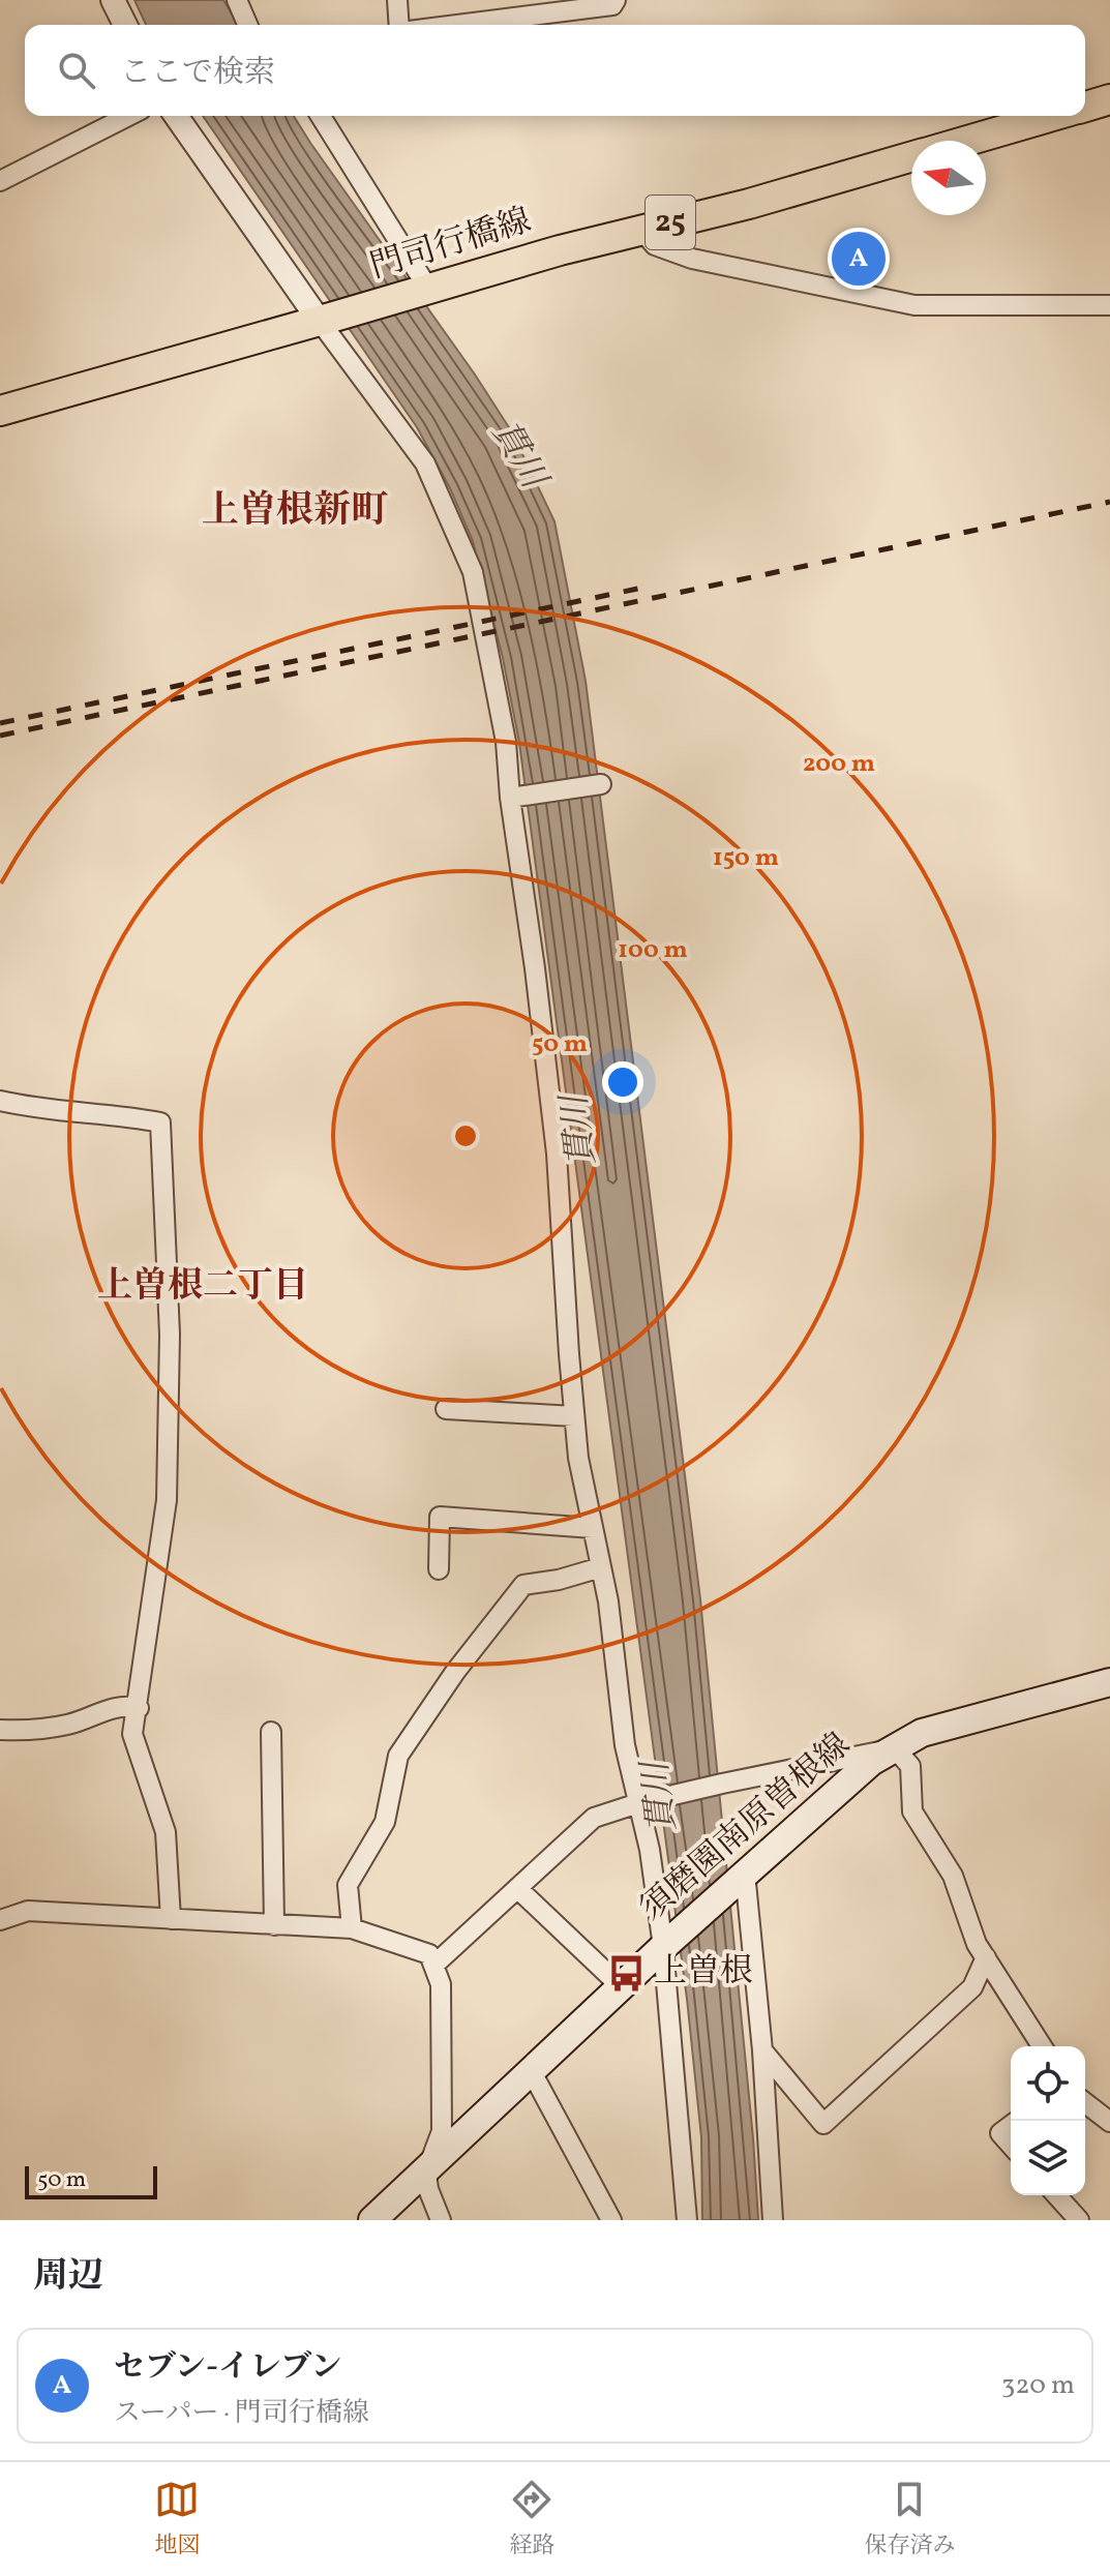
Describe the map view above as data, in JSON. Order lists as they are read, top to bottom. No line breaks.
{"streets":{"main road":["25","門司行橋線","須磨園南原曽根線"]},"districts":["上曽根新町","上曽根二丁目"],"water":["貫川"],"places":{"bus stop":["上曽根"]},"scale_bar":"50 m","north":"left","page":{"search":"ここで検索","pins":"A","scale":"50 m","heading":"周辺","list":[{"mark":"A","name":"セブン-イレブン","note":"スーパー · 門司行橋線","value":"320 m"}],"nav":["地図","経路","保存済み"]},"rings":["200 m","150 m","100 m","50 m"]}
